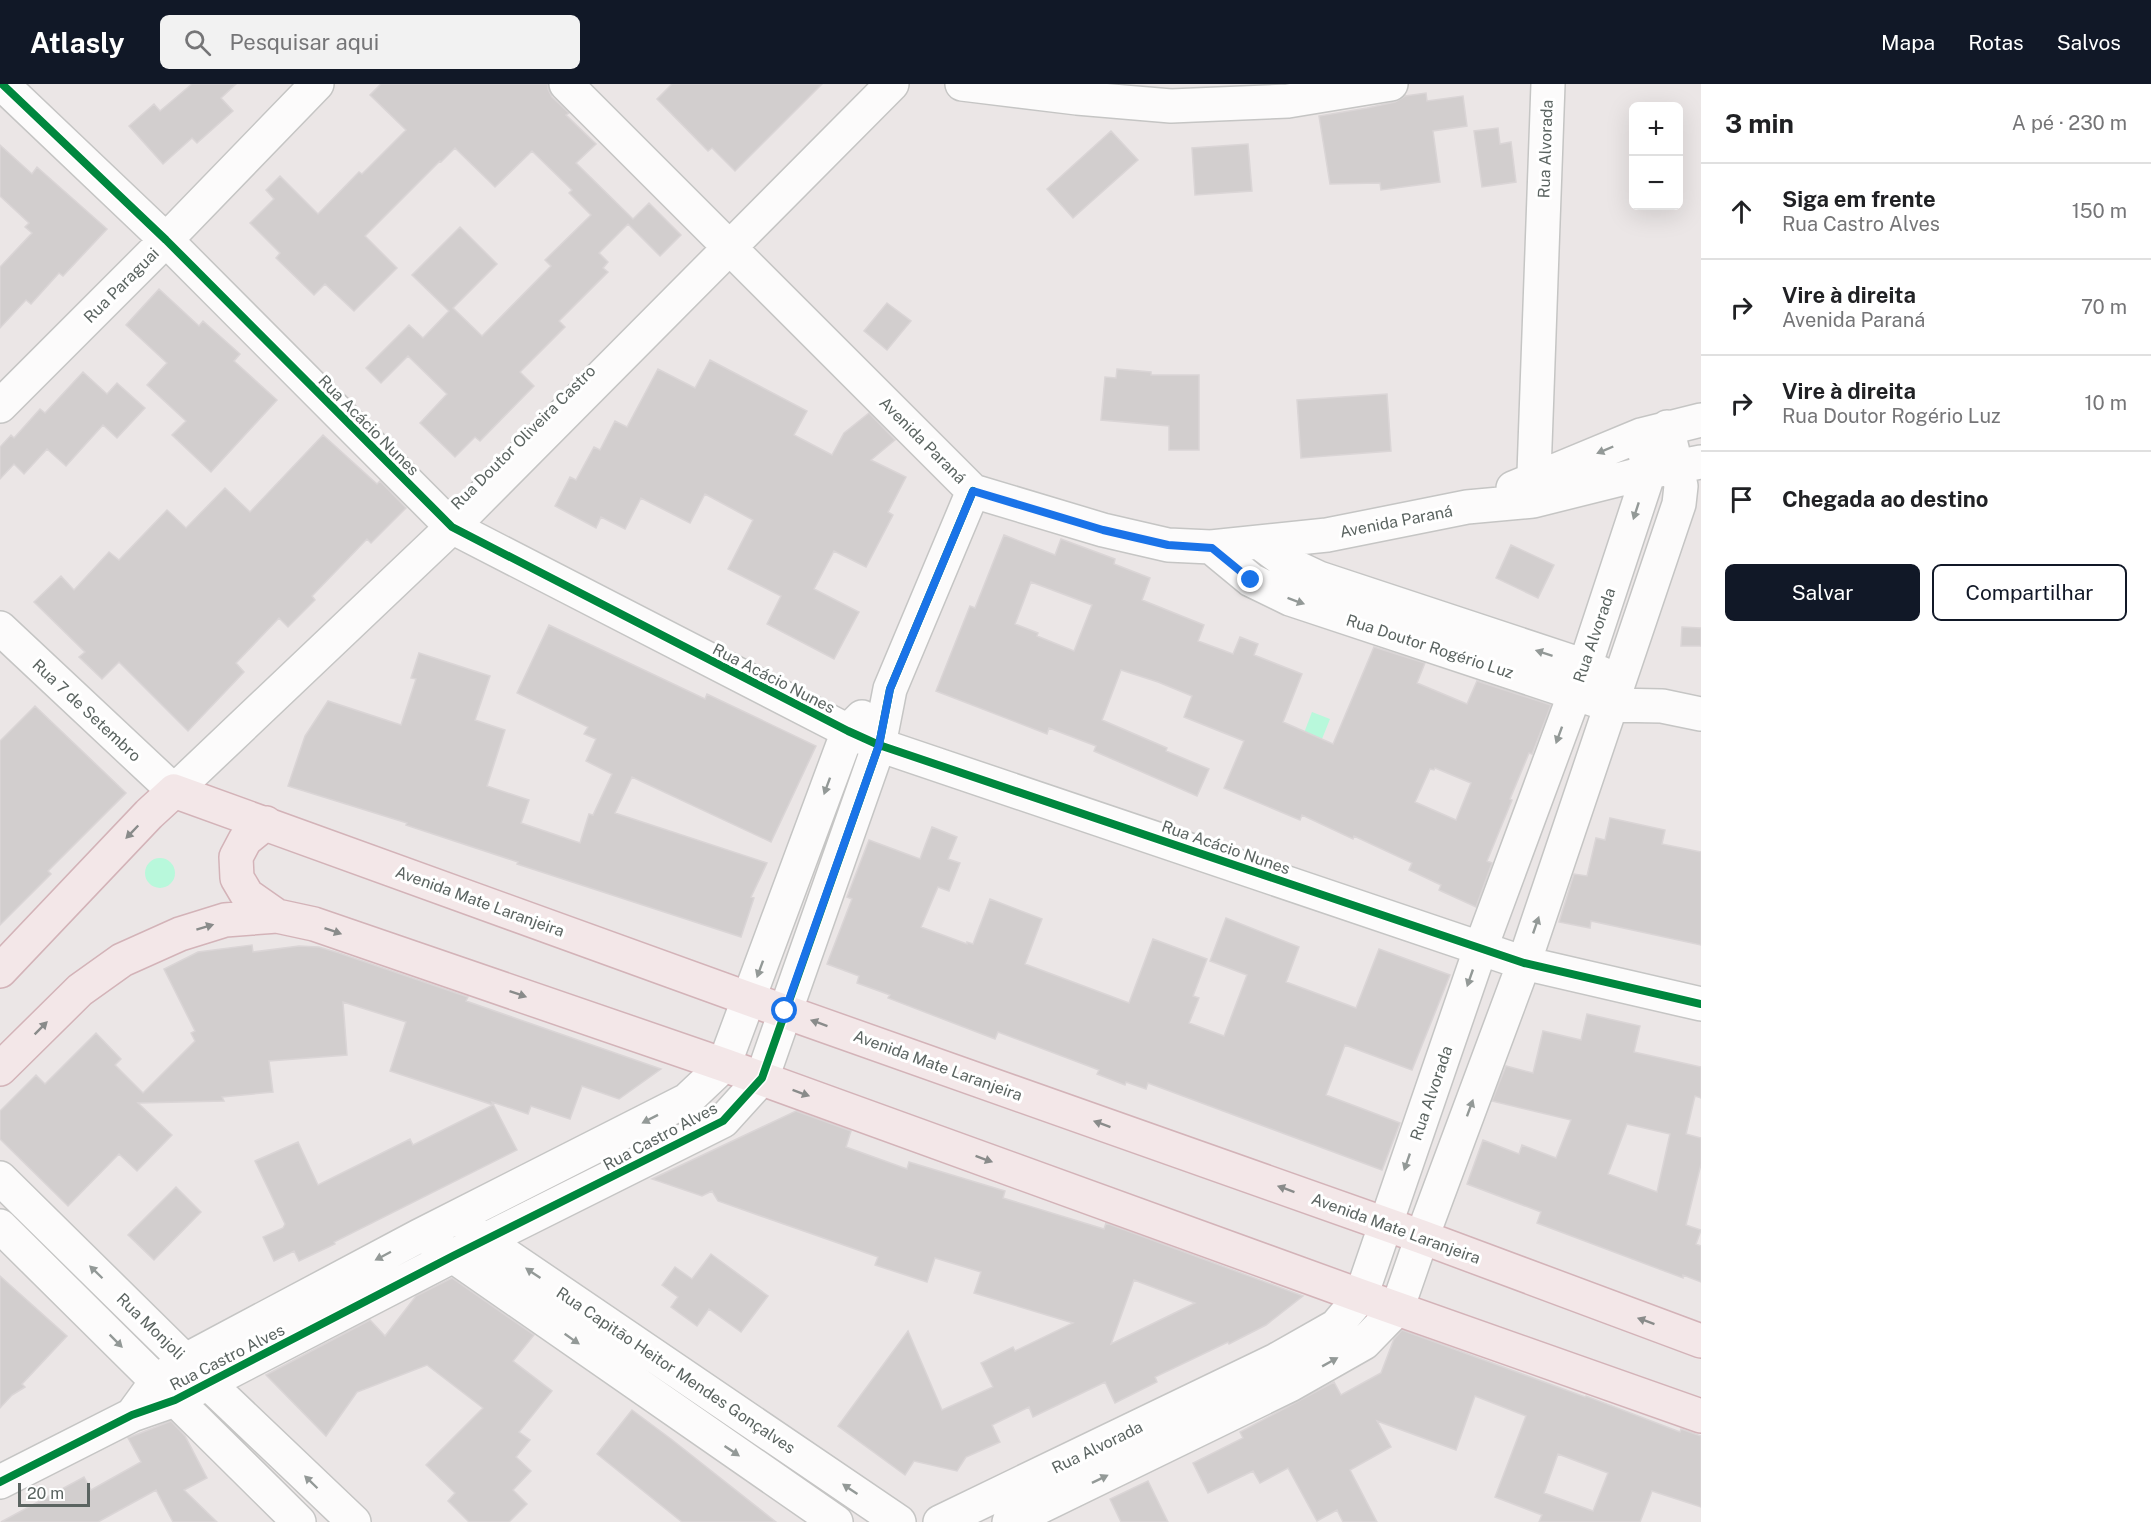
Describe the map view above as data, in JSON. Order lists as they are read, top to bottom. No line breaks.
{"streets":{"main road":["Avenida Mate Laranjeira"],"street":["Rua Alvorada","Rua Paraguai","Rua Acácio Nunes","Rua Doutor Oliveira Castro","Avenida Paraná","Rua Doutor Rogério Luz","Rua 7 de Setembro","Rua Castro Alves","Rua Monjoli","Rua Capitão Heitor Mendes Gonçalves"]},"crossings":[["Rua Alvorada","Rua Acácio Nunes"],["Rua Alvorada","Avenida Paraná"],["Rua Alvorada","Rua Doutor Rogério Luz"],["Rua Alvorada","Avenida Mate Laranjeira"],["Rua Paraguai","Rua Acácio Nunes"],["Rua Acácio Nunes","Rua Doutor Oliveira Castro"],["Rua Acácio Nunes","Rua Castro Alves"],["Rua Doutor Oliveira Castro","Avenida Paraná"],["Rua Doutor Oliveira Castro","Rua 7 de Setembro"],["Rua Doutor Oliveira Castro","Avenida Mate Laranjeira"],["Avenida Paraná","Rua Doutor Rogério Luz"],["Avenida Paraná","Rua Castro Alves"],["Rua 7 de Setembro","Avenida Mate Laranjeira"],["Avenida Mate Laranjeira","Rua Castro Alves"],["Rua Castro Alves","Rua Monjoli"],["Rua Castro Alves","Rua Capitão Heitor Mendes Gonçalves"]],"scale_bar":"20 m","page":{"header":"Atlasly","search":"Pesquisar aqui","nav":["Mapa","Rotas","Salvos"],"heading":["3 min","A pé · 230 m"],"map_buttons":["+","−"],"list":[["Siga em frente","Rua Castro Alves","150 m"],["Vire à direita","Avenida Paraná","70 m"],["Vire à direita","Rua Doutor Rogério Luz","10 m"],"Chegada ao destino"],"buttons":["Salvar","Compartilhar"],"scale":"20 m"}}
